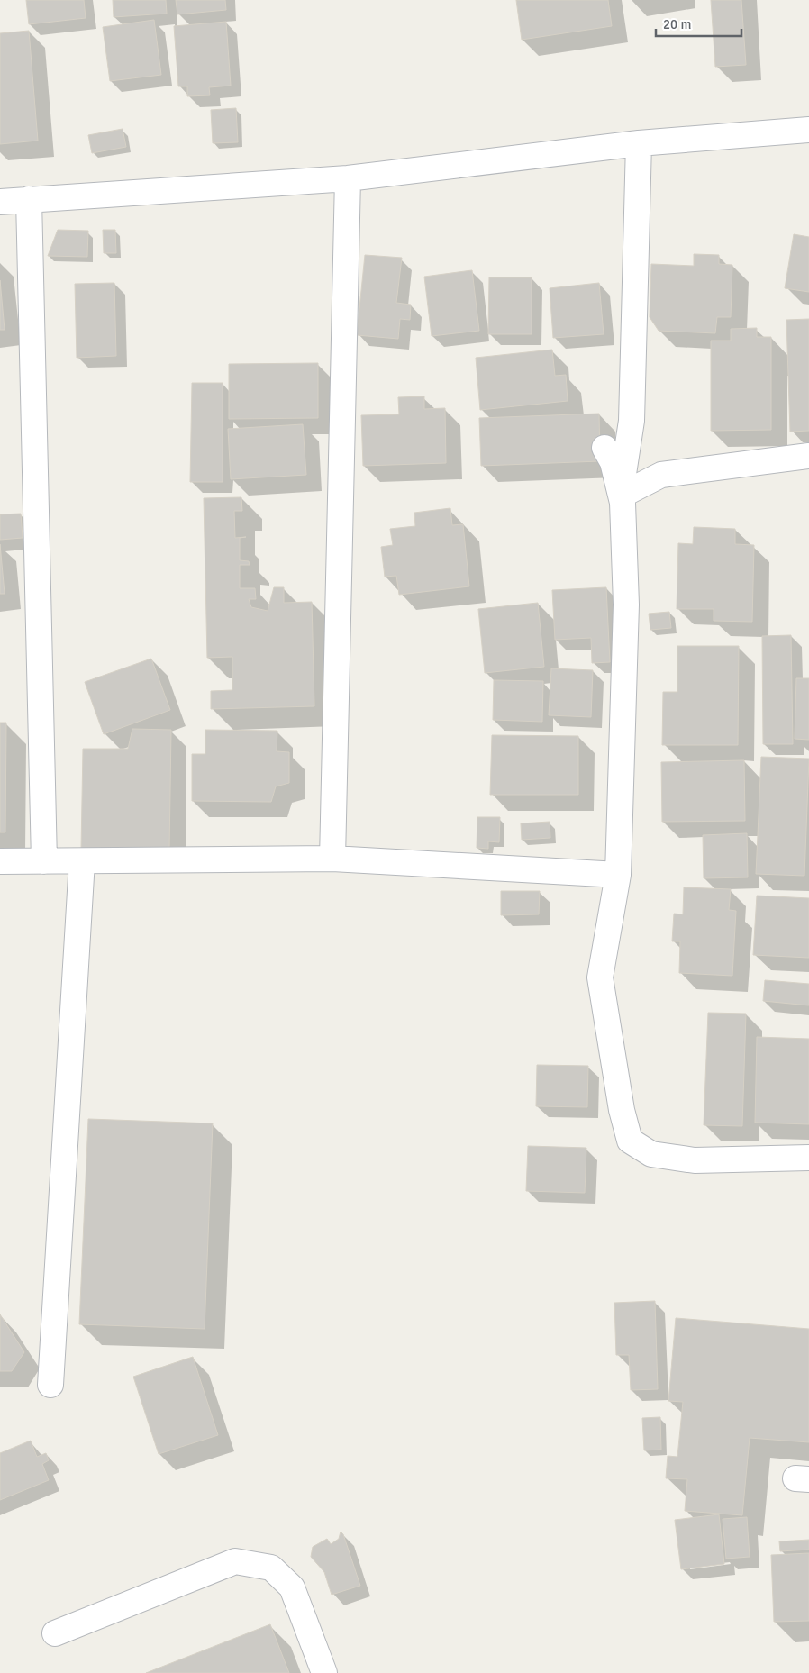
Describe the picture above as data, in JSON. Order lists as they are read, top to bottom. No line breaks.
{"scale_bar":"20 m"}
